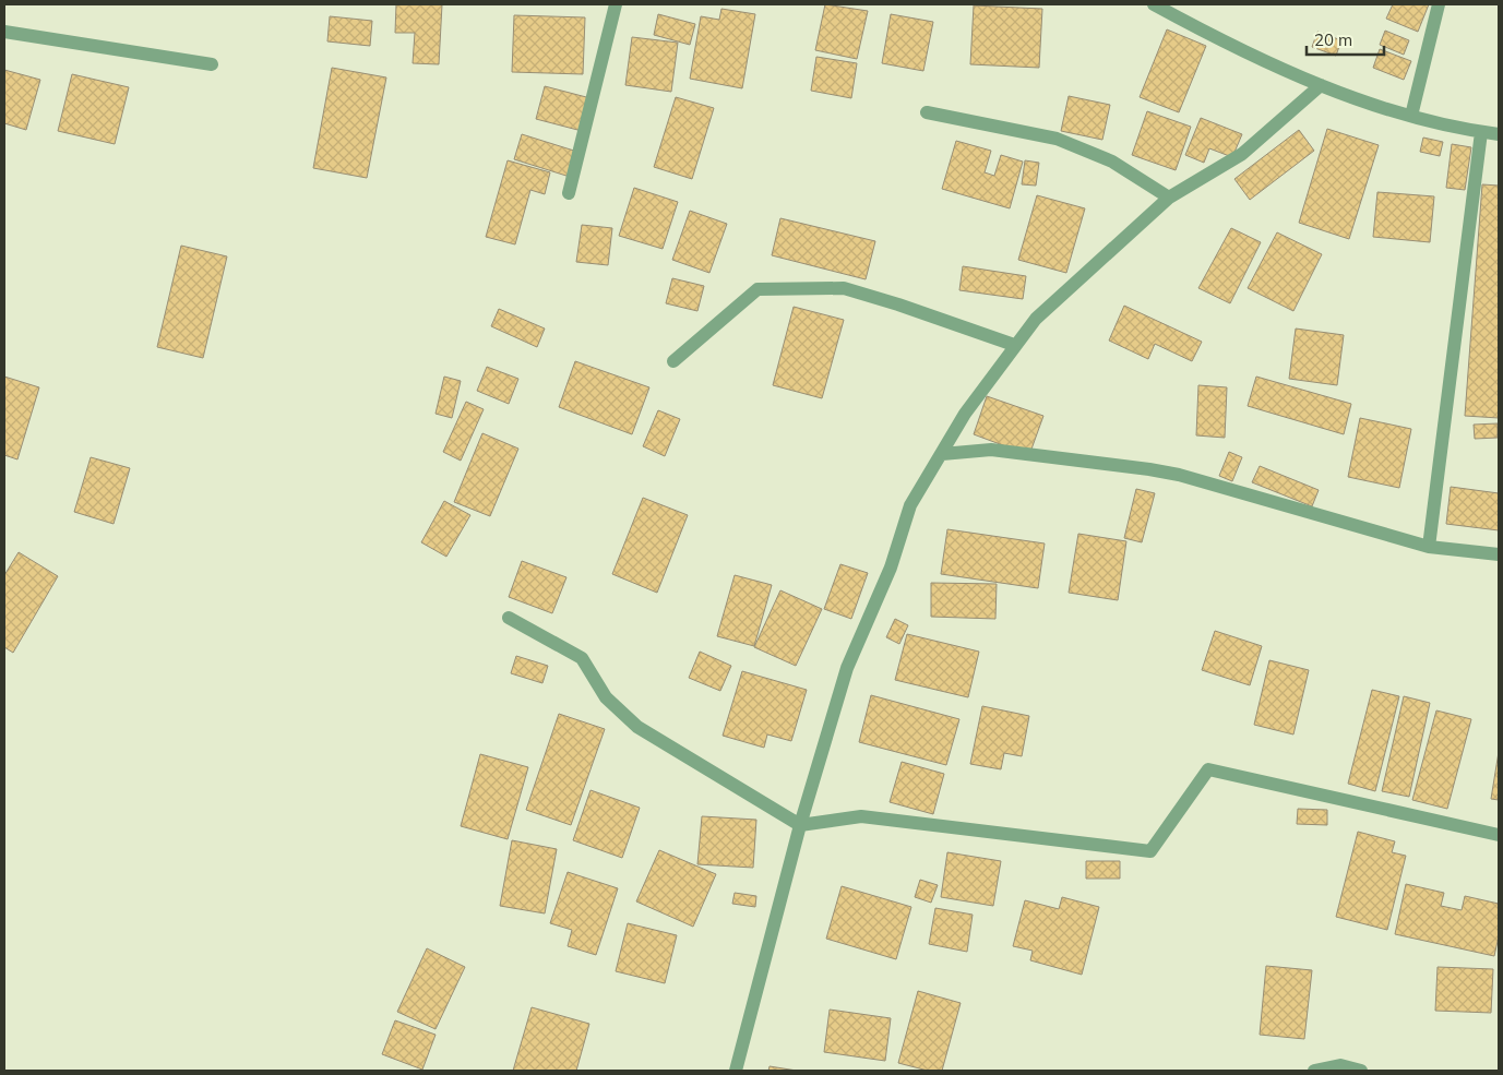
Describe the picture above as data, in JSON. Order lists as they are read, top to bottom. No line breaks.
{"scale_bar":"20 m"}
